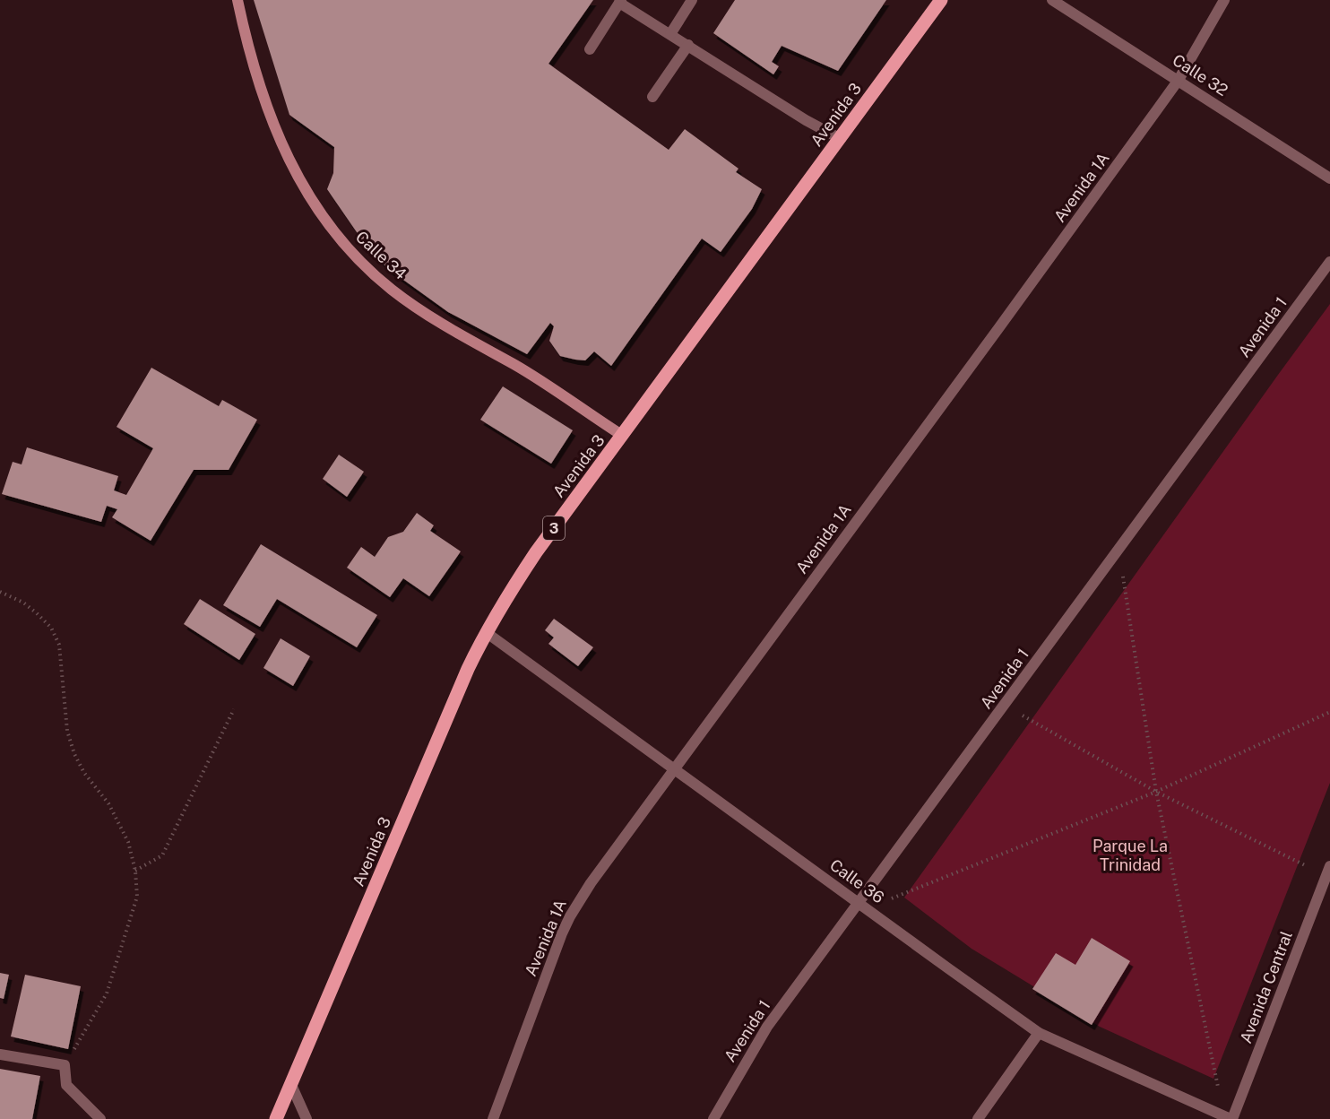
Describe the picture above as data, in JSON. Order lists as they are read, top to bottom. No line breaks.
{"streets":{"main road":["Avenida 3","3"],"street":["Calle 32","Avenida 1A","Calle 34","Avenida 1","Calle 36","Avenida Central"]},"crossings":[["Calle 32","Avenida 1A"],["Avenida 3","Calle 34"],["Avenida 3","Calle 36"],["Avenida 1A","Calle 36"],["Avenida 1","Calle 36"],["Calle 36","Avenida Central"]],"parks":["Parque La Trinidad"]}
